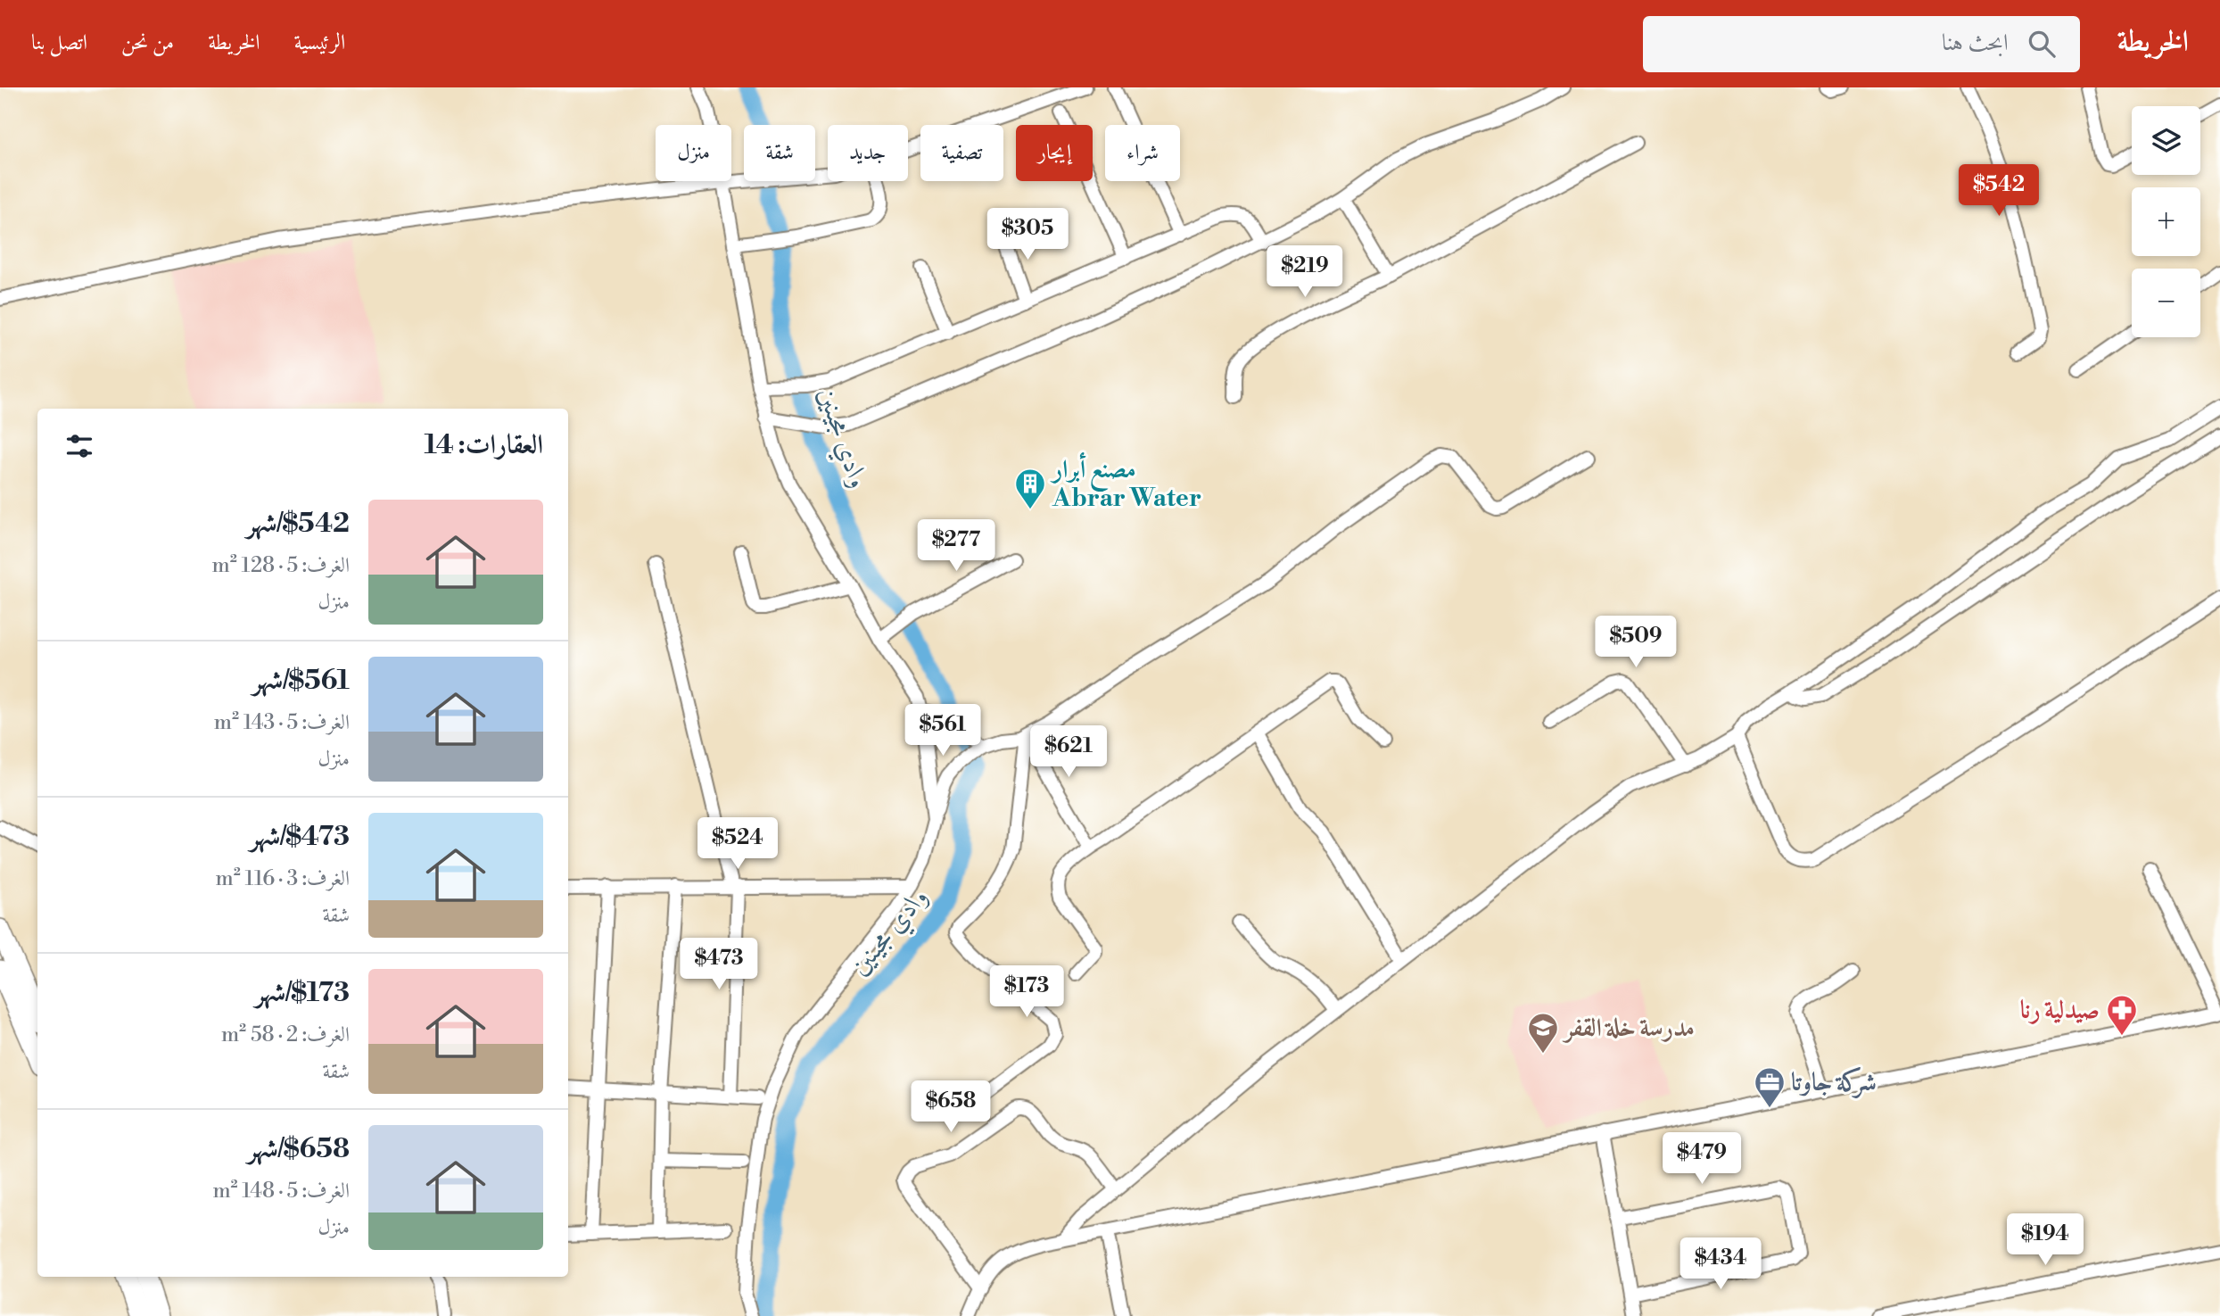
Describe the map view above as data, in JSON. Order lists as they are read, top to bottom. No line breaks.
{"water":["وادي مجينين"],"places":{"building":["مصنع أبرار Abrar Water"],"pharmacy":["صيدلية رنا"],"school or university":["مدرسة خلة القفر"],"office":["شركة جاوتا"]},"page":{"header":"الخريطة","search":"ابحث هنا","nav":["الرئيسية","الخريطة","من نحن","اتصل بنا"],"map_buttons":["+","−"],"chip":["شراء","إيجار","تصفية","جديد","شقة","منزل"],"price":["$542","$305","$219","$277","$509","$561","$621","$524","$473","$173","$658","$479","$194","$434"],"heading":"العقارات: 14","list":[{"name":"$542/شهر","note":"الغرف: 5 · 128 m² · منزل"},{"name":"$561/شهر","note":"الغرف: 5 · 143 m² · منزل"},{"name":"$473/شهر","note":"الغرف: 3 · 116 m² · شقة"},{"name":"$173/شهر","note":"الغرف: 2 · 58 m² · شقة"},{"name":"$658/شهر","note":"الغرف: 5 · 148 m² · منزل"}]}}
